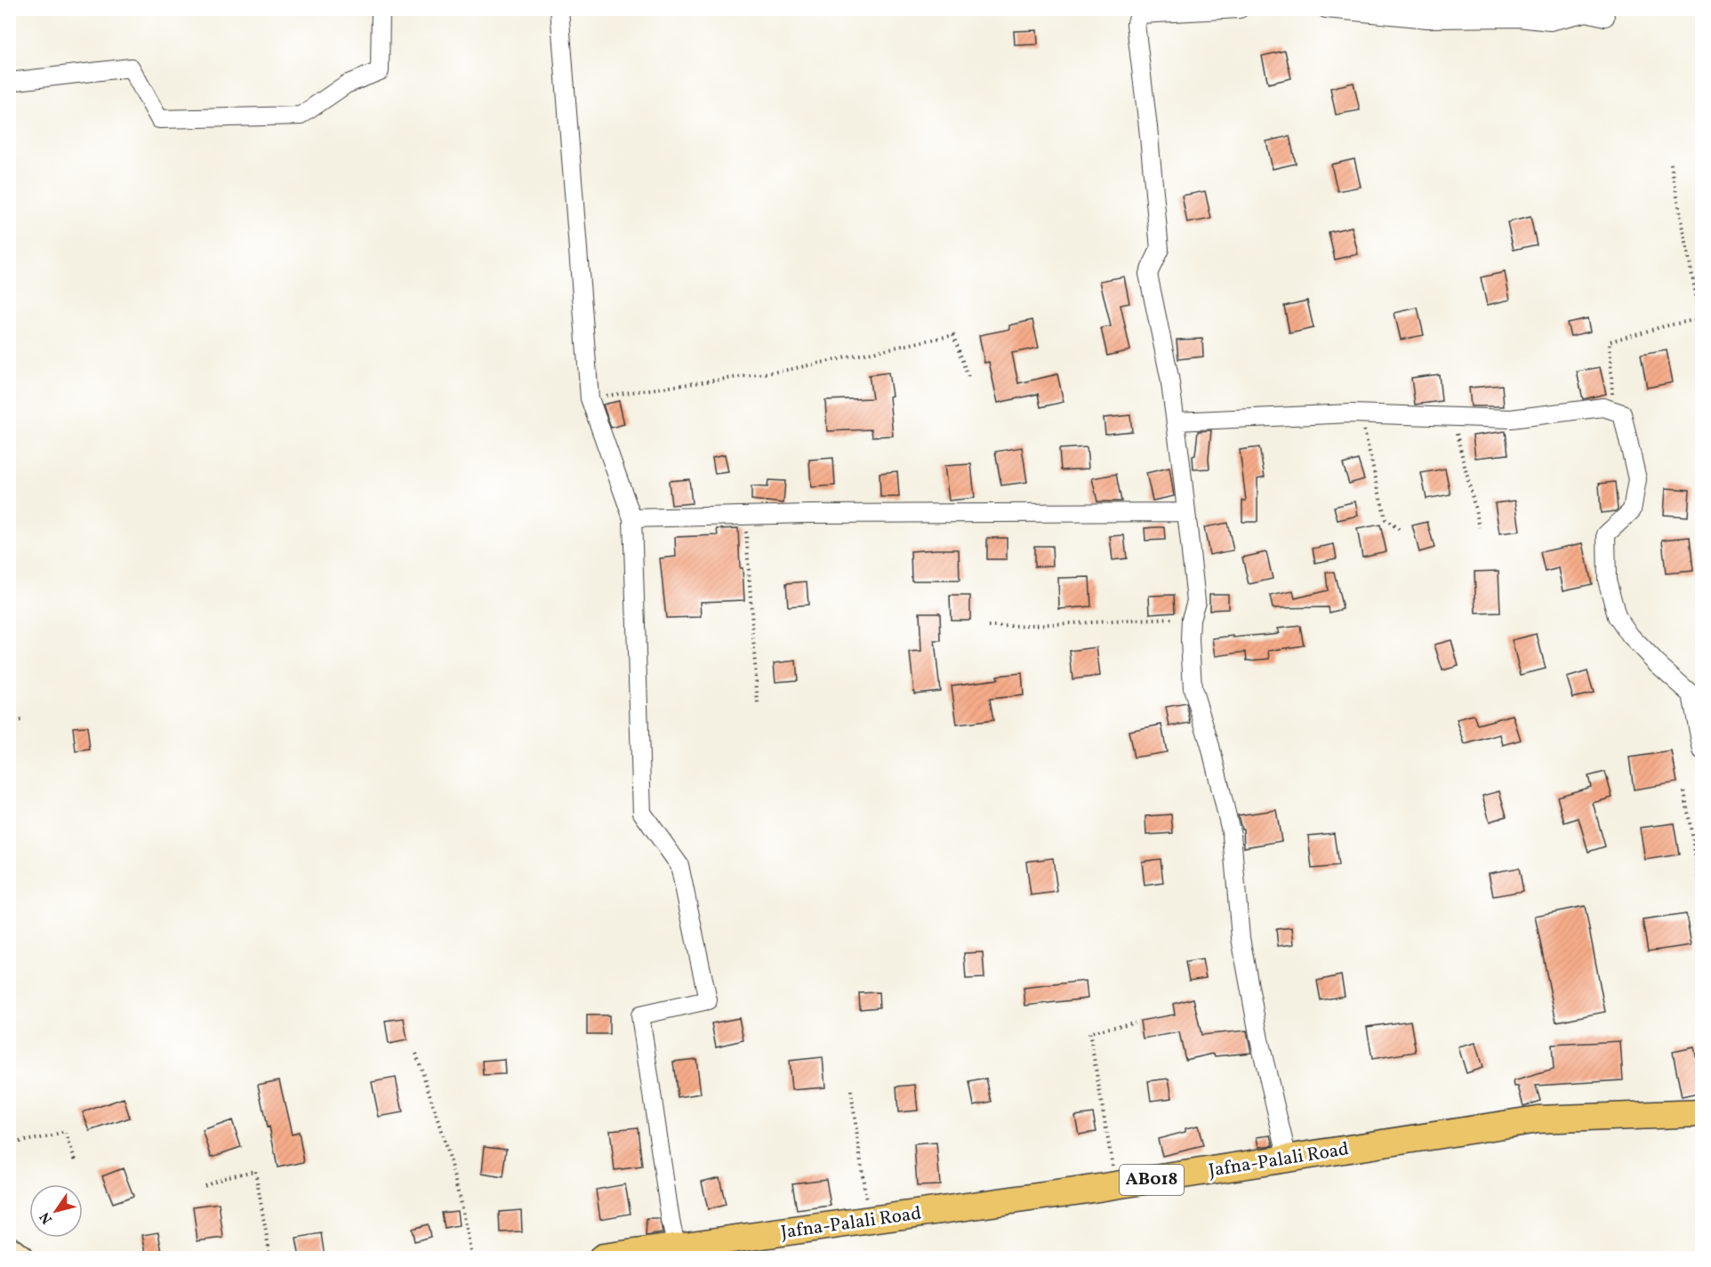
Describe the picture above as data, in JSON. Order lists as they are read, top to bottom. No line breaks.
{"streets":{"main road":["Jafna-Palali Road","AB018"]},"north":"bottom left"}
